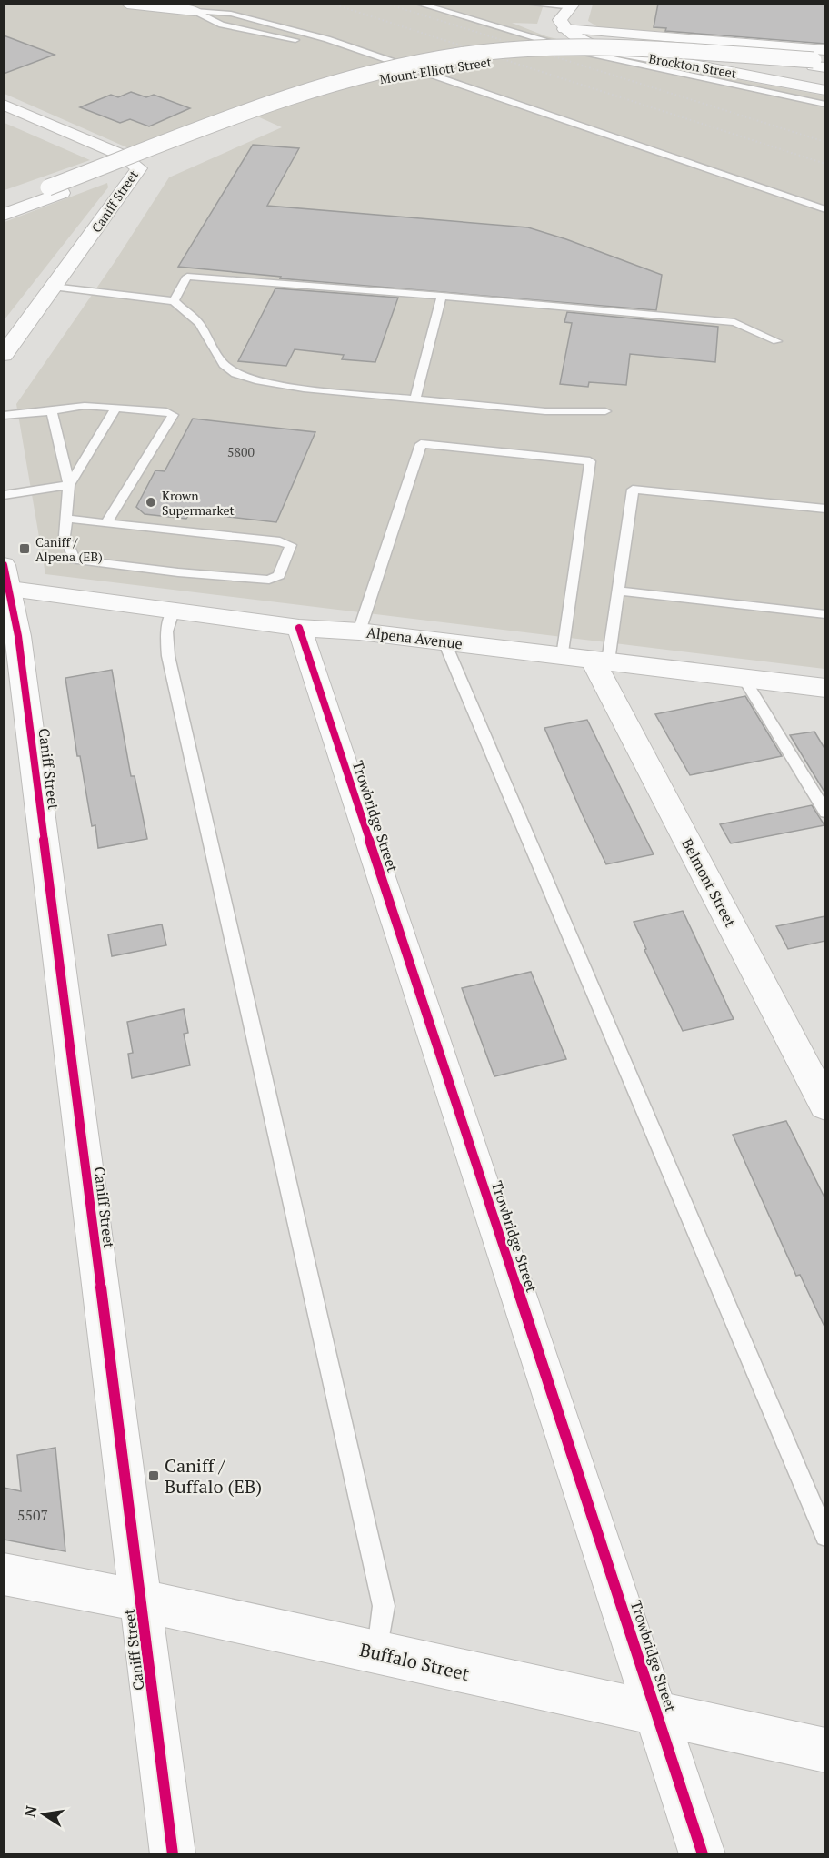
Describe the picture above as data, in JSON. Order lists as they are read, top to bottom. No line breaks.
{"streets":{"street":["Brockton Street","Mount Elliott Street","Caniff Street","Alpena Avenue","Trowbridge Street","Belmont Street","Buffalo Street"]},"crossings":[["Brockton Street","Mount Elliott Street"],["Caniff Street","Alpena Avenue"],["Caniff Street","Buffalo Street"],["Alpena Avenue","Trowbridge Street"],["Alpena Avenue","Belmont Street"],["Trowbridge Street","Buffalo Street"]],"places":{"other":["Krown Supermarket"],"transit":["Caniff / Alpena (EB)","Caniff / Buffalo (EB)"]},"house_numbers":["5800","5507"],"north":"left"}
